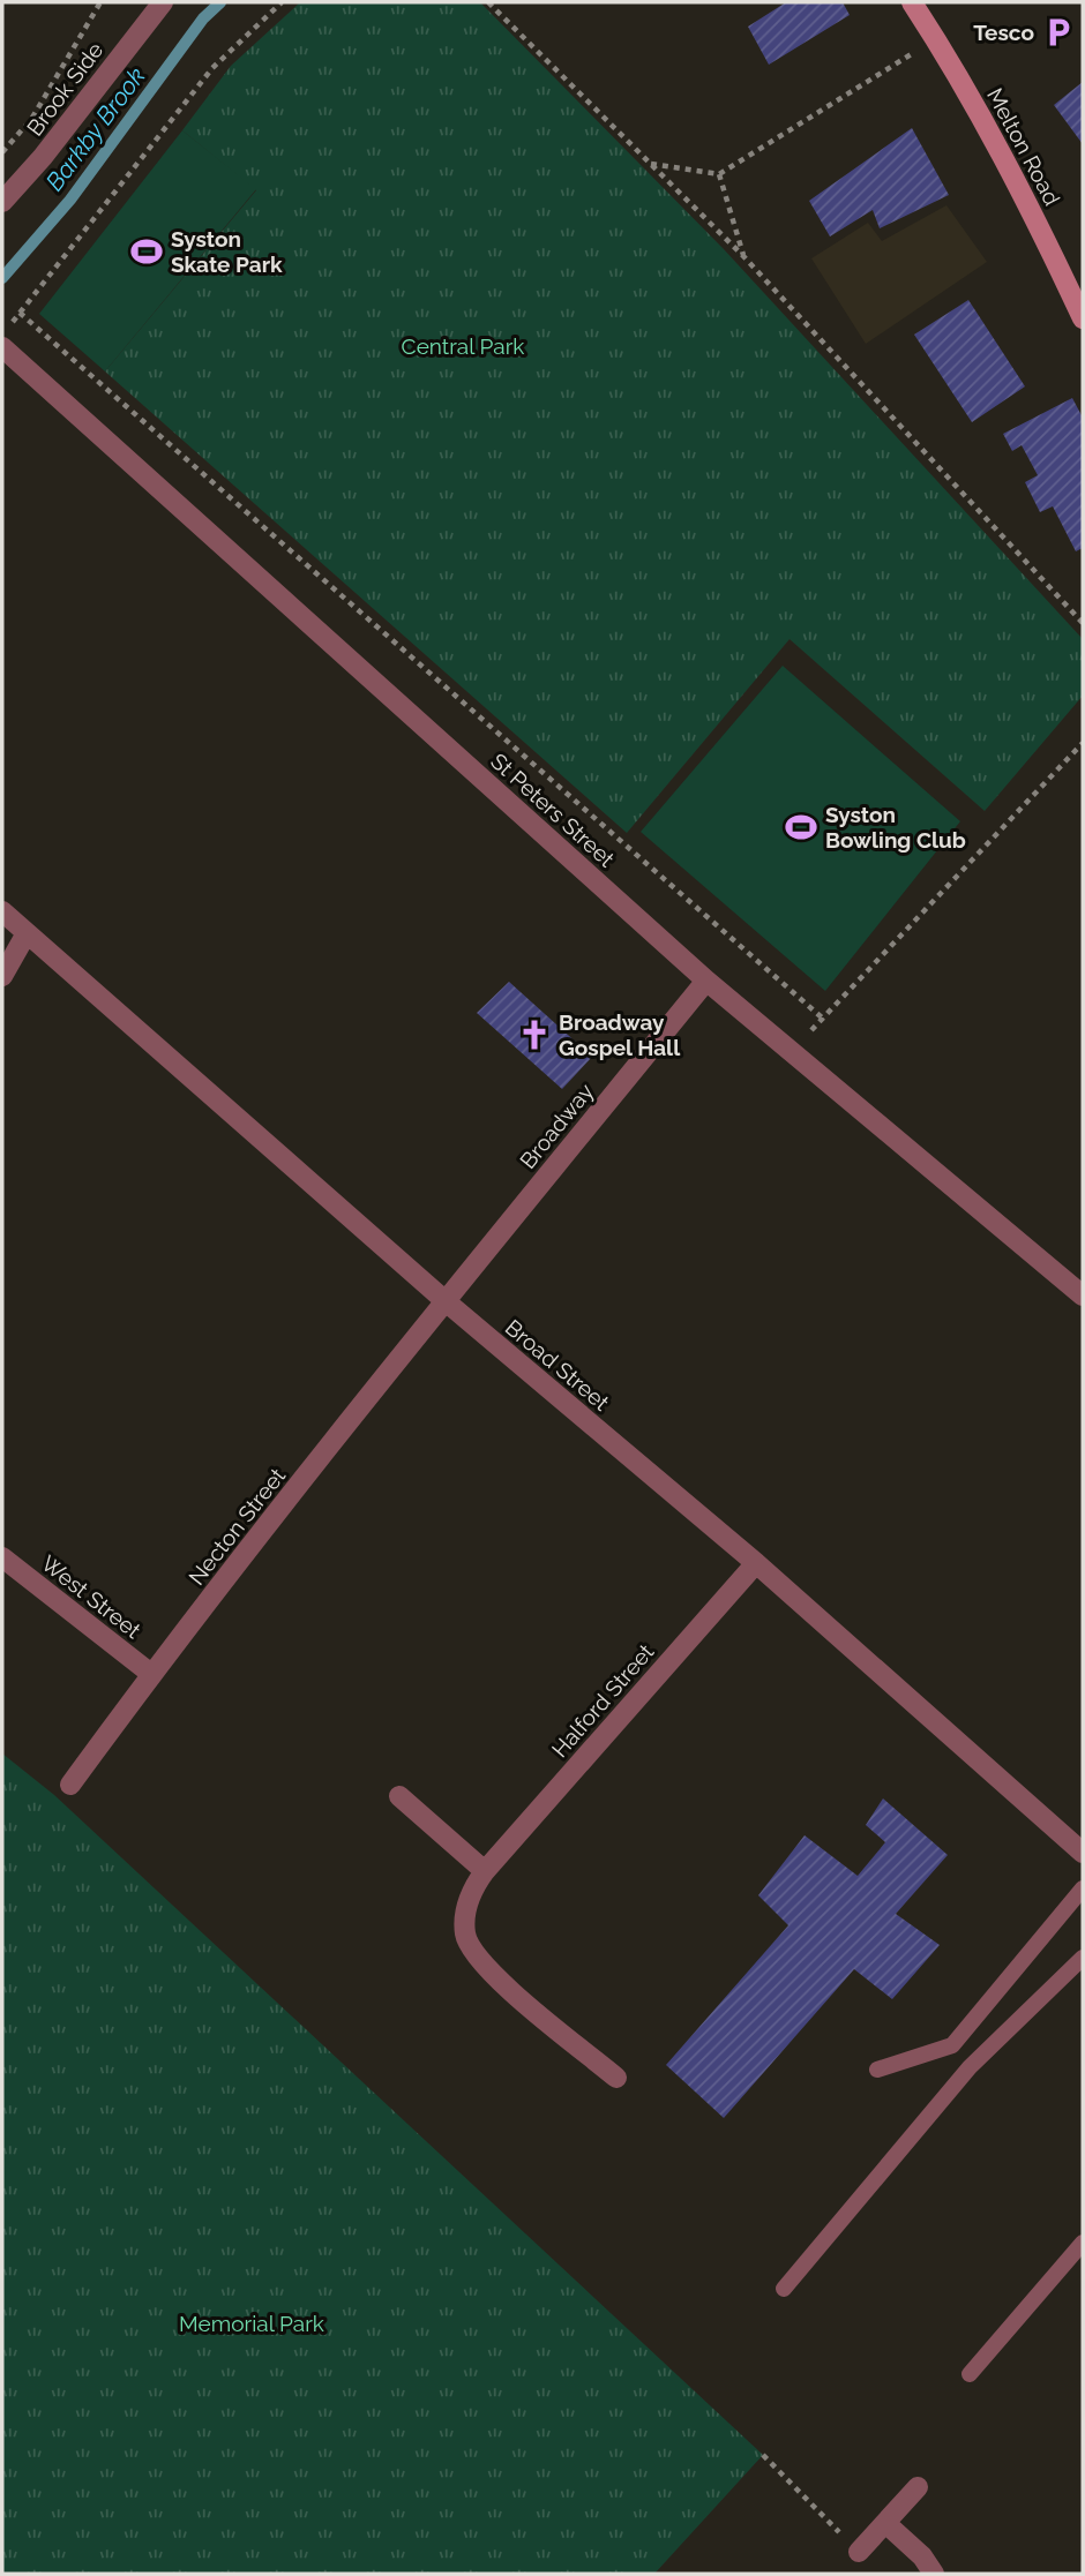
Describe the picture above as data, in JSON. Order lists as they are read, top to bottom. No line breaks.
{"streets":{"street":["Brook Side","Melton Road","St Peters Street","Broadway","Broad Street","Necton Street","West Street","Halford Street"]},"crossings":[["St Peters Street","Broadway"],["Broadway","Broad Street"],["Broadway","Necton Street"],["Broad Street","Necton Street"],["Broad Street","Halford Street"],["Necton Street","West Street"]],"water":["Barkby Brook"],"parks":["Central Park","Memorial Park"],"places":{"parking":["Tesco"],"sports":["Syston Skate Park","Syston Bowling Club"],"church":["Broadway Gospel Hall"]}}
